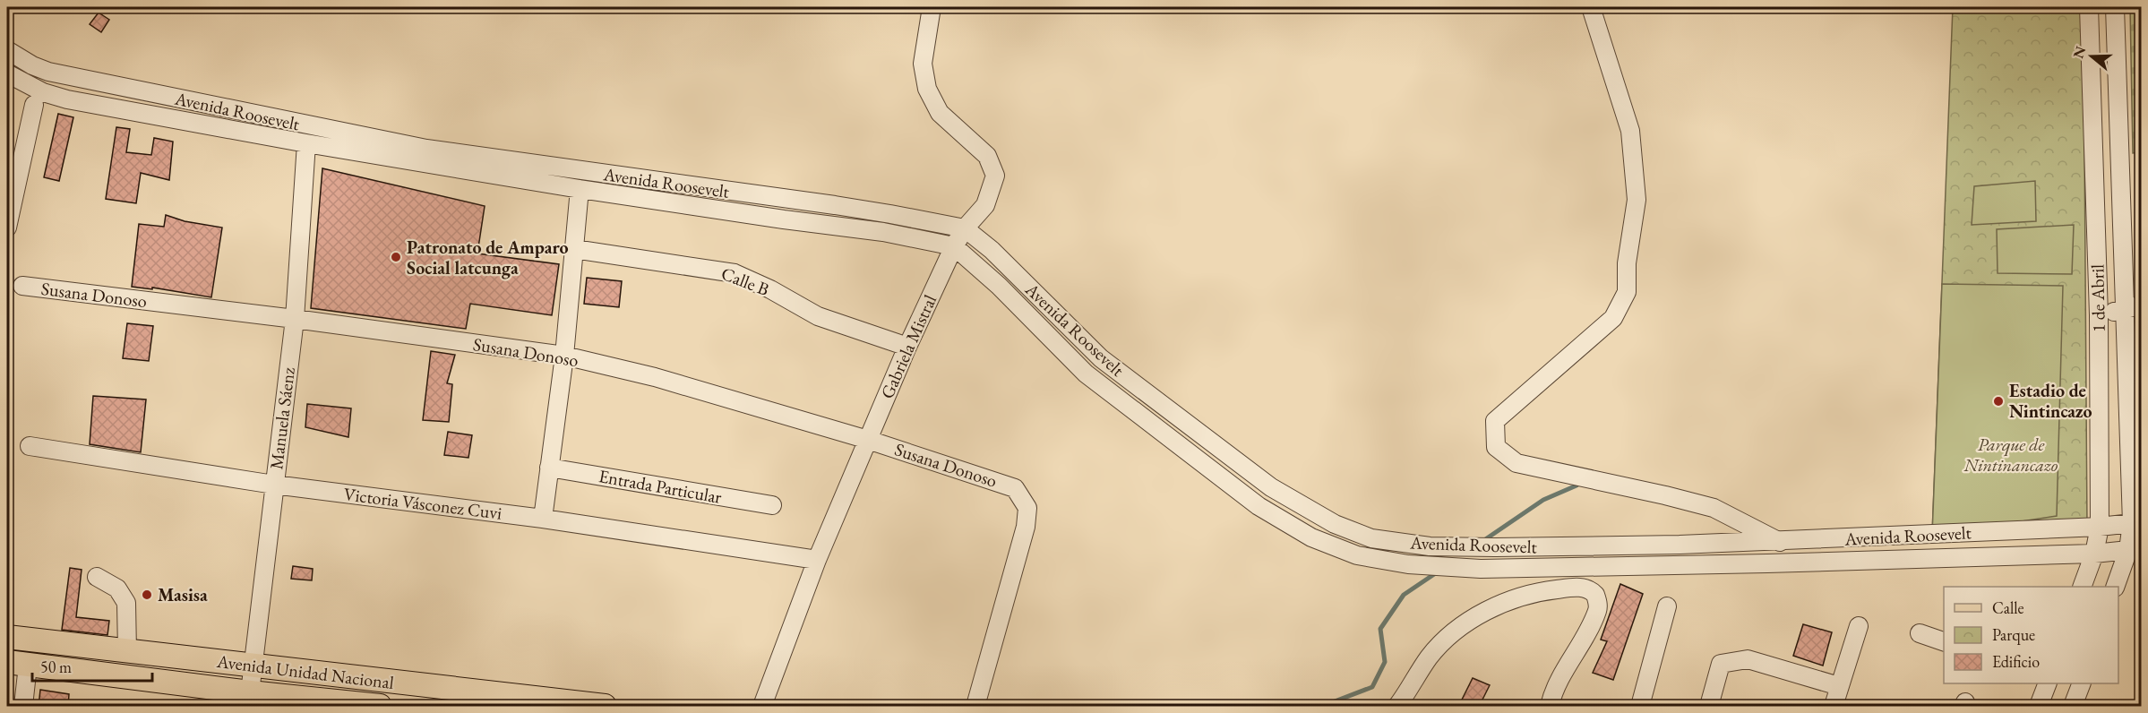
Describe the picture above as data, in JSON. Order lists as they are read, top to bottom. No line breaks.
{"streets":{"main road":["Avenida Unidad Nacional"],"street":["Avenida Roosevelt","Calle B","Susana Donoso","1 de Abril","Gabriela Mistral","Manuela Sáenz","Entrada Particular","Victoria Vásconez Cuvi"]},"crossings":[["Avenida Roosevelt","1 de Abril"],["Avenida Roosevelt","Gabriela Mistral"],["Avenida Roosevelt","Manuela Sáenz"],["Calle B","Gabriela Mistral"],["Susana Donoso","Gabriela Mistral"],["Susana Donoso","Manuela Sáenz"],["Gabriela Mistral","Victoria Vásconez Cuvi"],["Manuela Sáenz","Victoria Vásconez Cuvi"],["Manuela Sáenz","Avenida Unidad Nacional"]],"parks":["Parque de Nintinancazo"],"places":["Patronato de Amparo Social latcunga","Estadio de Nintincazo","Masisa"],"legend":["Calle","Parque","Edificio"],"scale_bar":"50 m","north":"left"}
